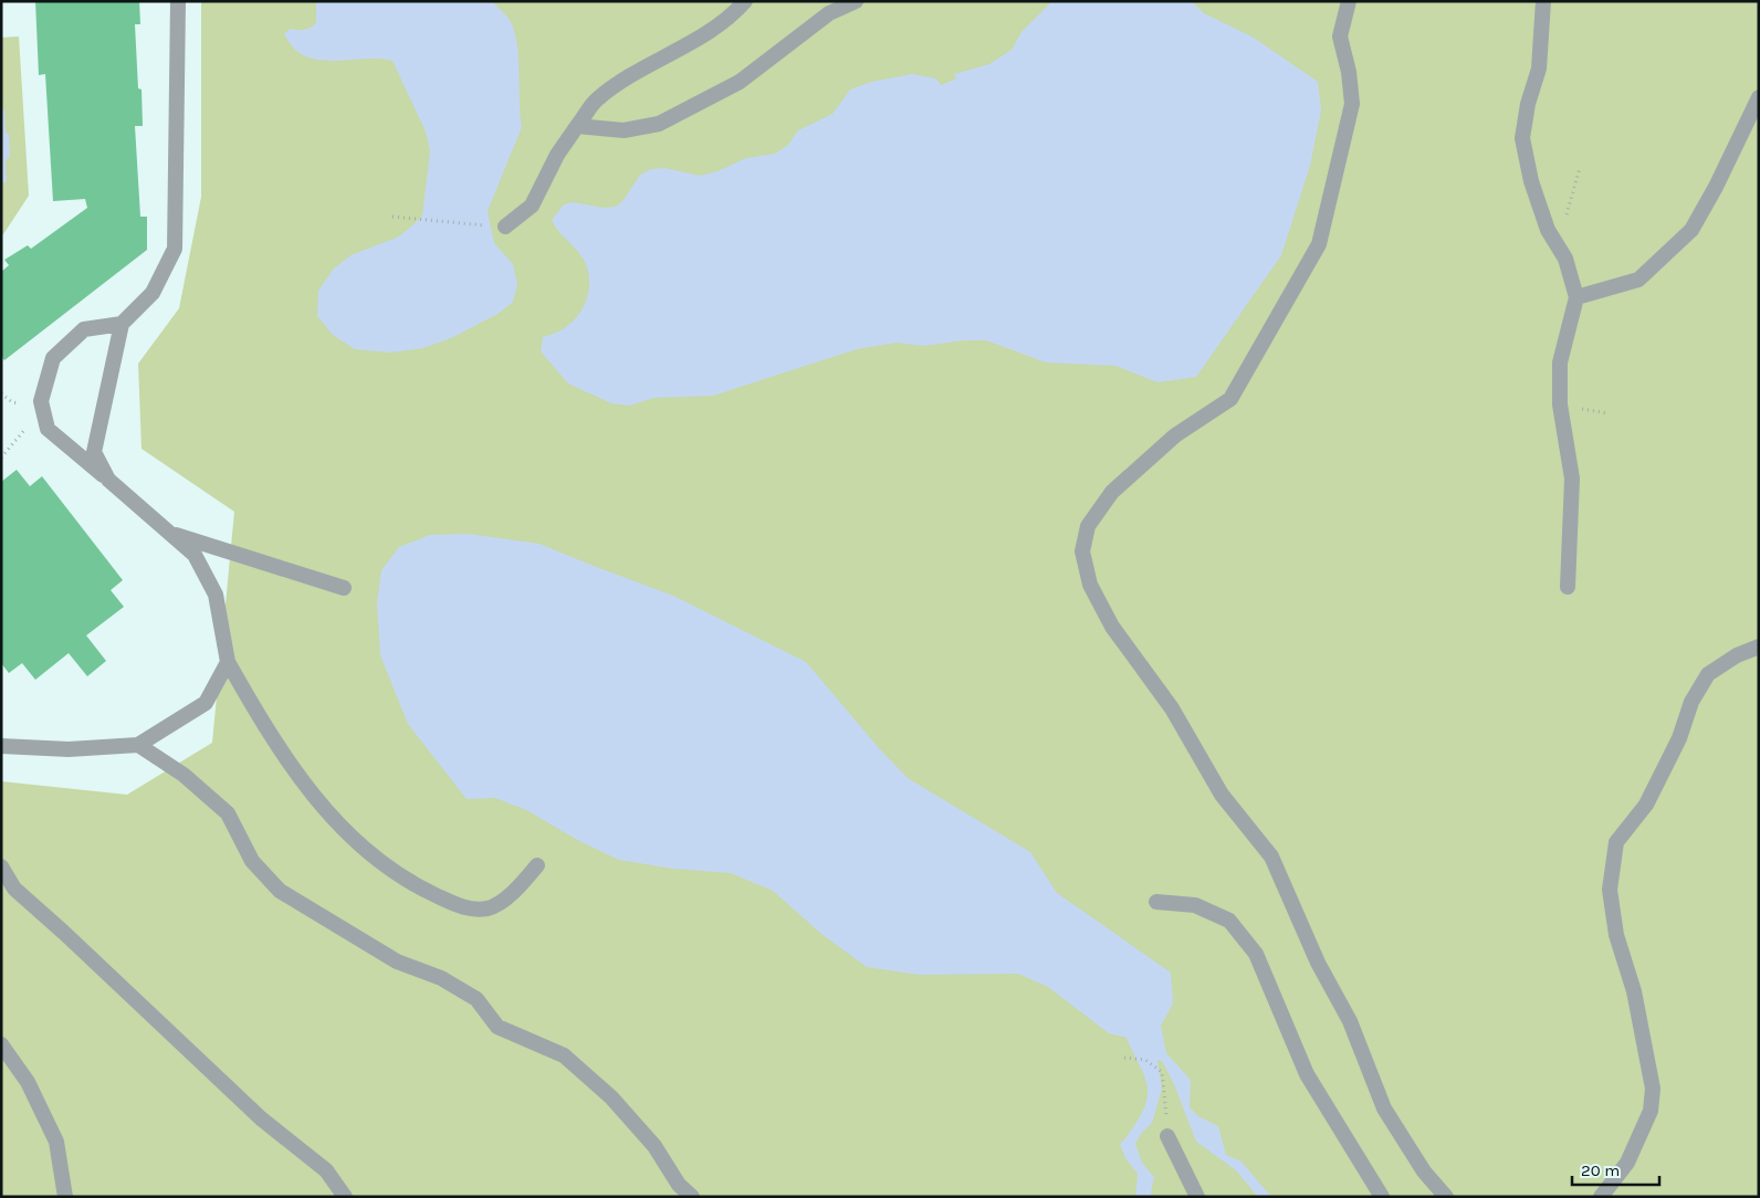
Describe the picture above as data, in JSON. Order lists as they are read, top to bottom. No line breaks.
{"scale_bar":"20 m"}
